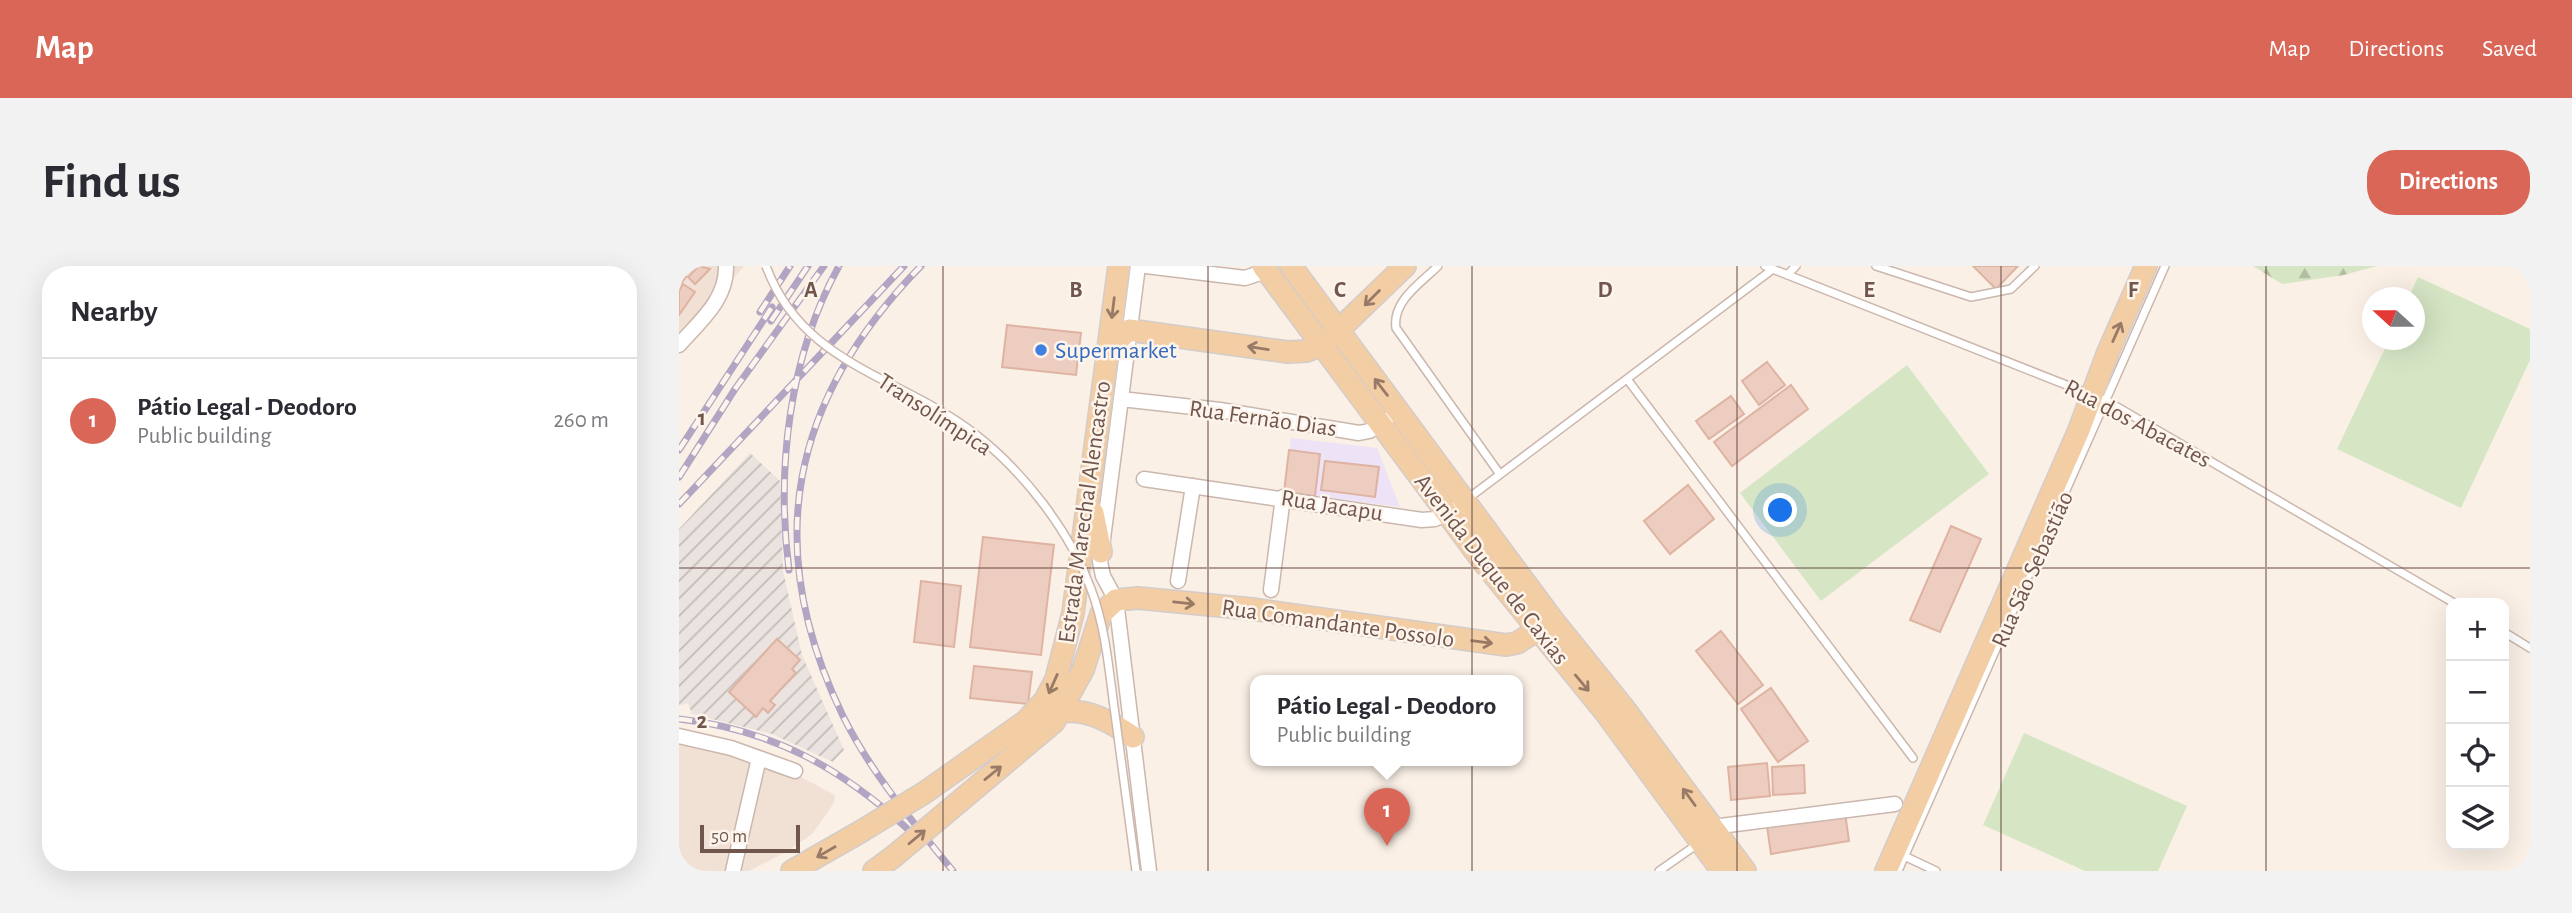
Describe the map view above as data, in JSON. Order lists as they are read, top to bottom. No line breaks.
{"streets":{"main road":["Estrada Marechal Alencastro","Avenida Duque de Caxias","Rua São Sebastião","Rua Comandante Possolo"],"street":["Rua Fernão Dias","Rua Jacapu"],"lane":["Transolímpica","Rua dos Abacates"]},"crossings":[["Rua Fernão Dias","Estrada Marechal Alencastro"],["Rua Fernão Dias","Avenida Duque de Caxias"],["Rua dos Abacates","Rua São Sebastião"],["Rua Jacapu","Avenida Duque de Caxias"],["Estrada Marechal Alencastro","Rua Comandante Possolo"],["Avenida Duque de Caxias","Rua Comandante Possolo"]],"one_way":["Rua Comandante Possolo"],"places":["Supermarket"],"scale_bar":"50 m","north":"left","page":{"header":"Map","nav":["Map","Directions","Saved"],"buttons":"Directions","title":"Find us","heading":"Nearby","list":[{"mark":"1","name":"Pátio Legal - Deodoro","note":"Public building","value":"260 m"}],"map_buttons":["+","−"],"popup":["Pátio Legal - Deodoro","Public building"],"pins":"1","scale":"50 m"},"grid":{"columns":["A","B","C","D","E","F"],"rows":["1","2"]}}
